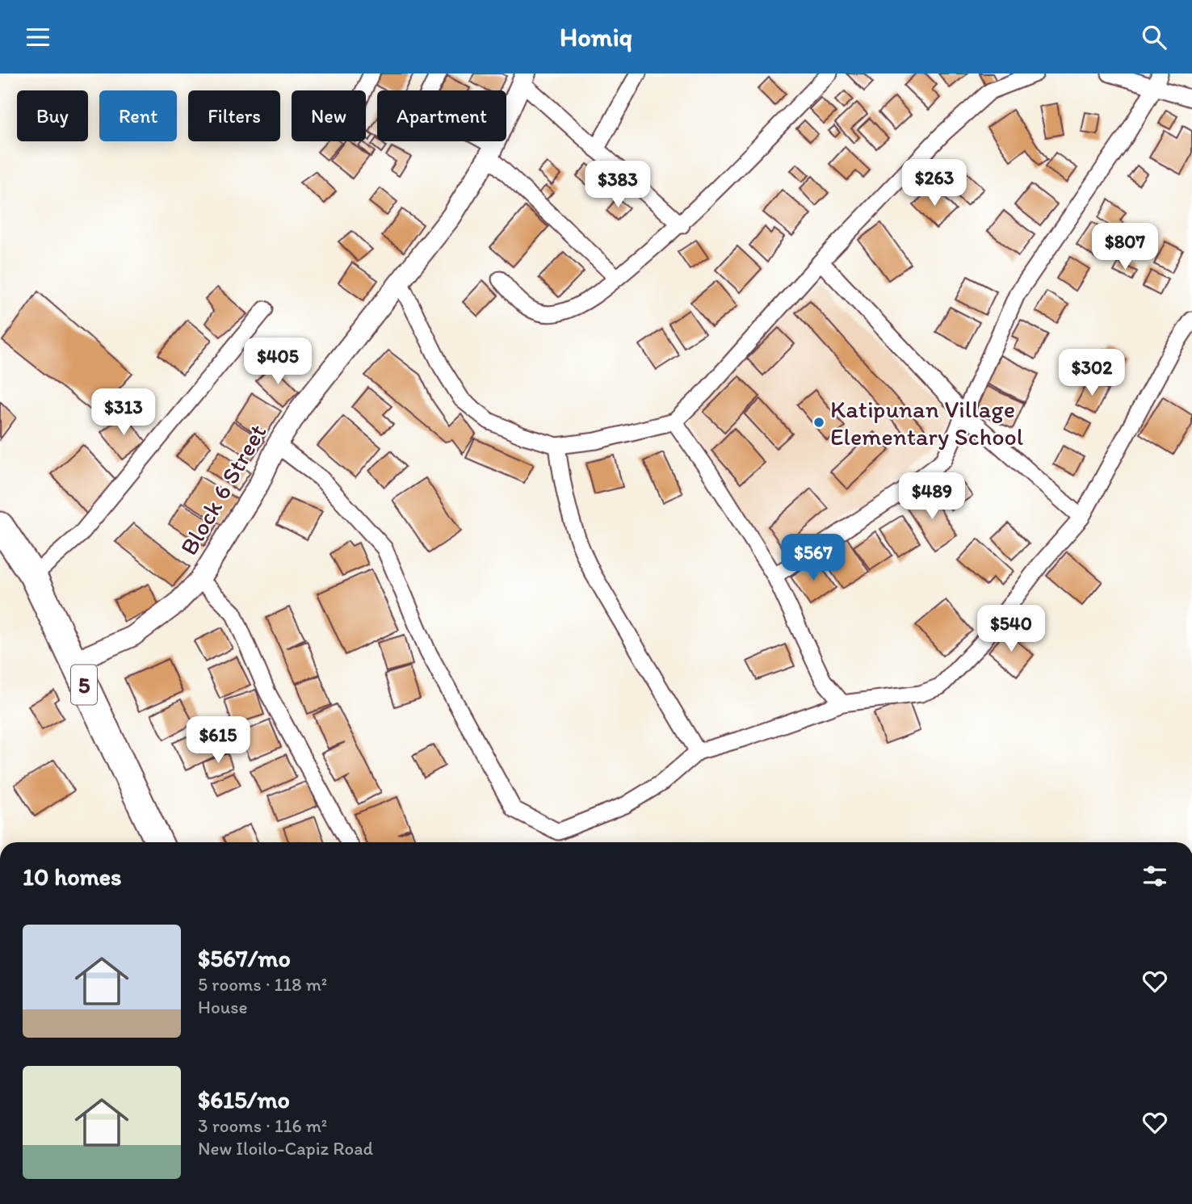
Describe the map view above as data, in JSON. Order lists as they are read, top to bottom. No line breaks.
{"streets":{"highway":["5"],"street":["Block 6 Street"]},"crossings":[["Block 6 Street","5"]],"places":["Katipunan Village Elementary School"],"page":{"header":"Homiq","chip":["Buy","Rent","Filters","New","Apartment"],"price":["$263","$383","$807","$405","$302","$313","$489","$567","$540","$615"],"heading":"10 homes","list":[{"name":"$567/mo","note":"5 rooms · 118 m² · House"},{"name":"$615/mo","note":"3 rooms · 116 m² · New Iloilo-Capiz Road"}]}}
